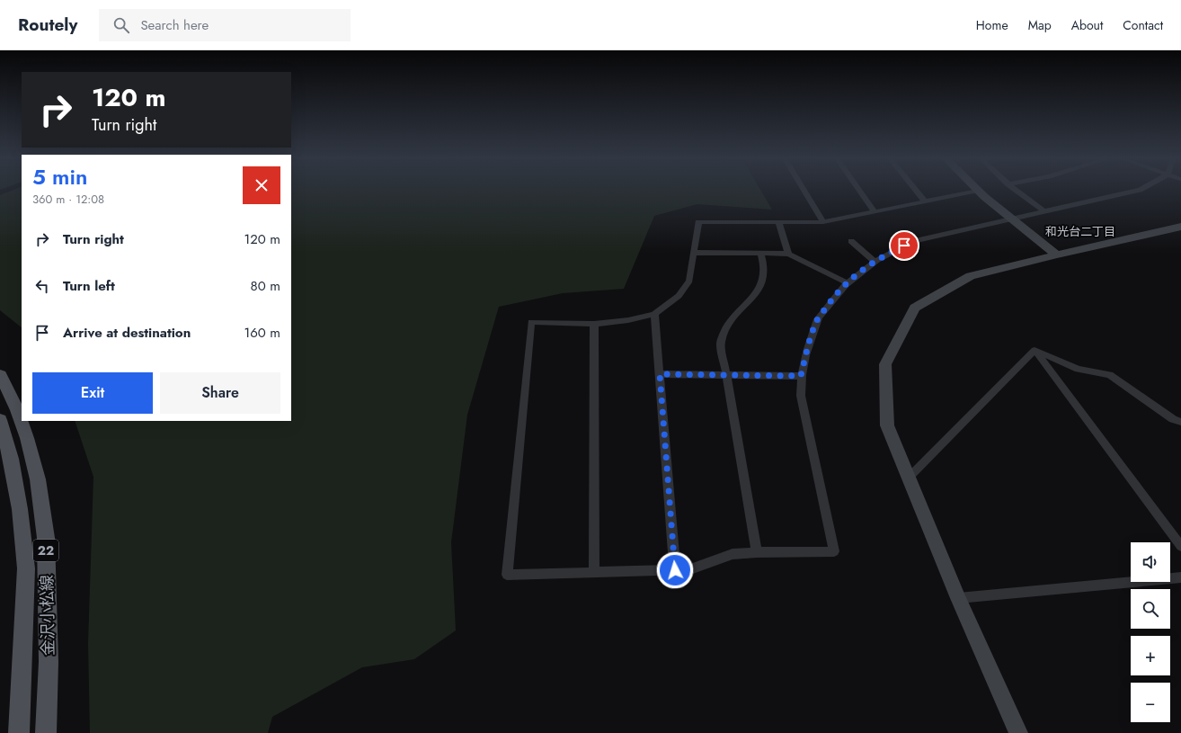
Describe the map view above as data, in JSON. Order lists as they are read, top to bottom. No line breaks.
{"streets":{"main road":["22","金沢小松線"]},"districts":["和光台二丁目"],"page":{"header":"Routely","search":"Search here","nav":["Home","Map","About","Contact"],"turn":["120 m","Turn right"],"heading":["5 min","360 m · 12:08"],"list":[{"name":"Turn right","value":"120 m"},{"name":"Turn left","value":"80 m"},{"name":"Arrive at destination","value":"160 m"}],"buttons":["Exit","Share"],"map_buttons":["+","−"]}}
